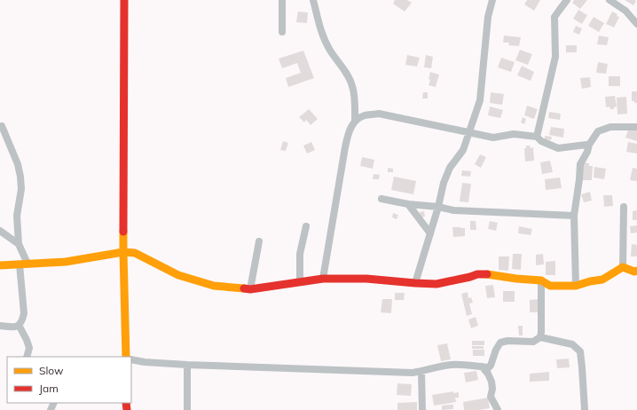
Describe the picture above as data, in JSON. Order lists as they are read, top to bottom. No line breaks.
{"legend":["Slow","Jam"]}
